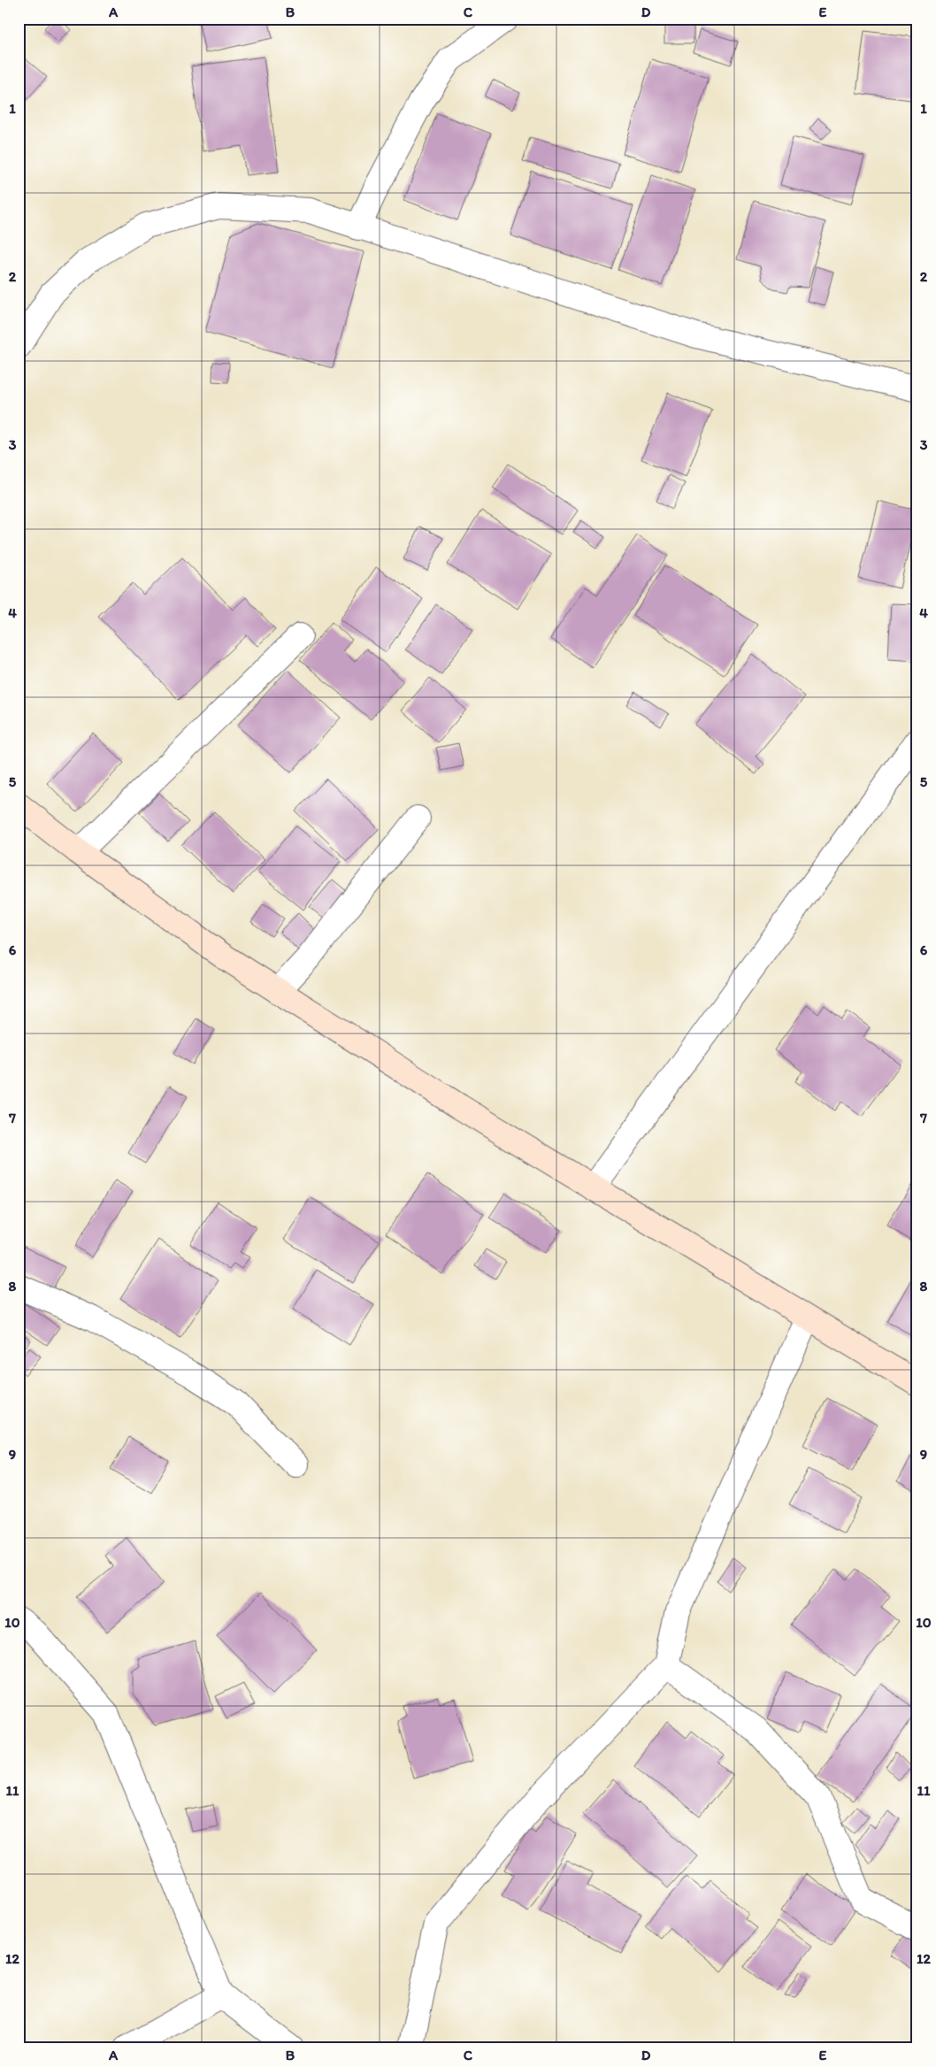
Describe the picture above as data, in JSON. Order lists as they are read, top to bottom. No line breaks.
{"grid":{"columns":["A","B","C","D","E"],"rows":["1","2","3","4","5","6","7","8","9","10","11","12"]}}
